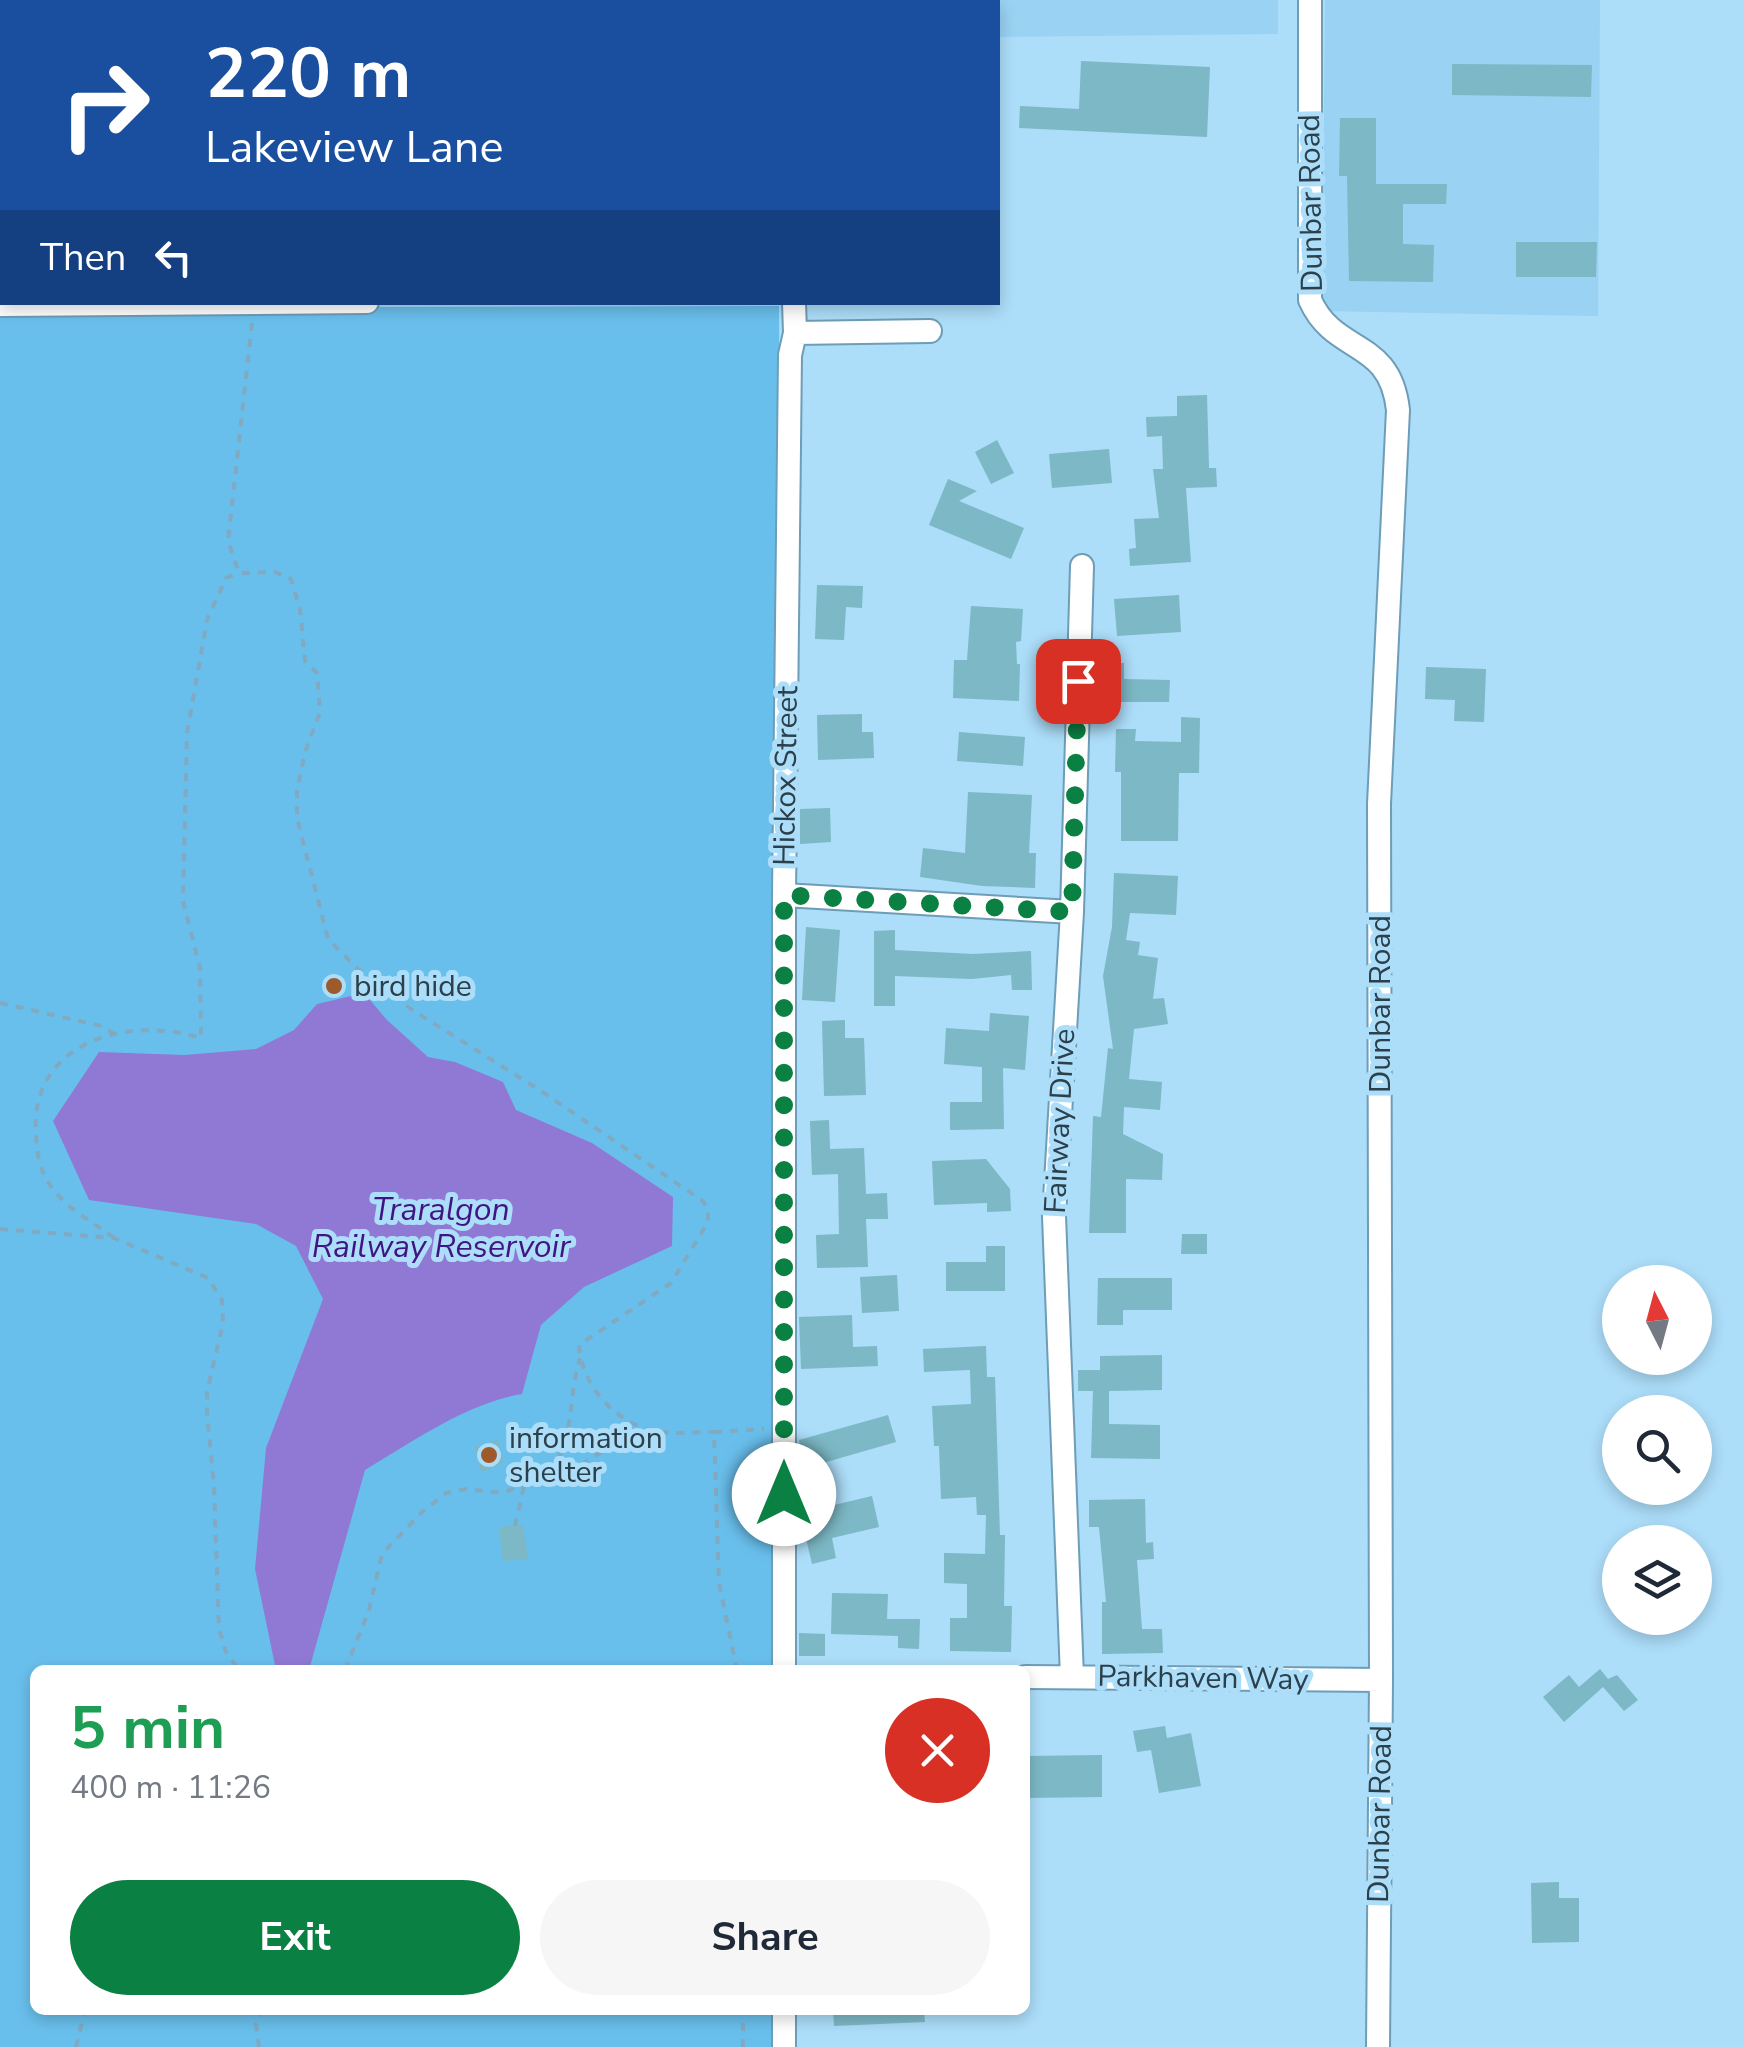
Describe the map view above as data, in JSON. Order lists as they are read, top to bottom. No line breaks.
{"streets":{"street":["Dunbar Road","Hickox Street","Fairway Drive","Parkhaven Way"]},"crossings":[["Dunbar Road","Parkhaven Way"],["Fairway Drive","Parkhaven Way"]],"water":["Traralgon Railway Reservoir"],"places":["bird hide","information shelter"],"north":"top","page":{"turn":["220 m","Lakeview Lane"],"then":"Then","heading":["5 min","400 m · 11:26"],"buttons":["Exit","Share"]}}
